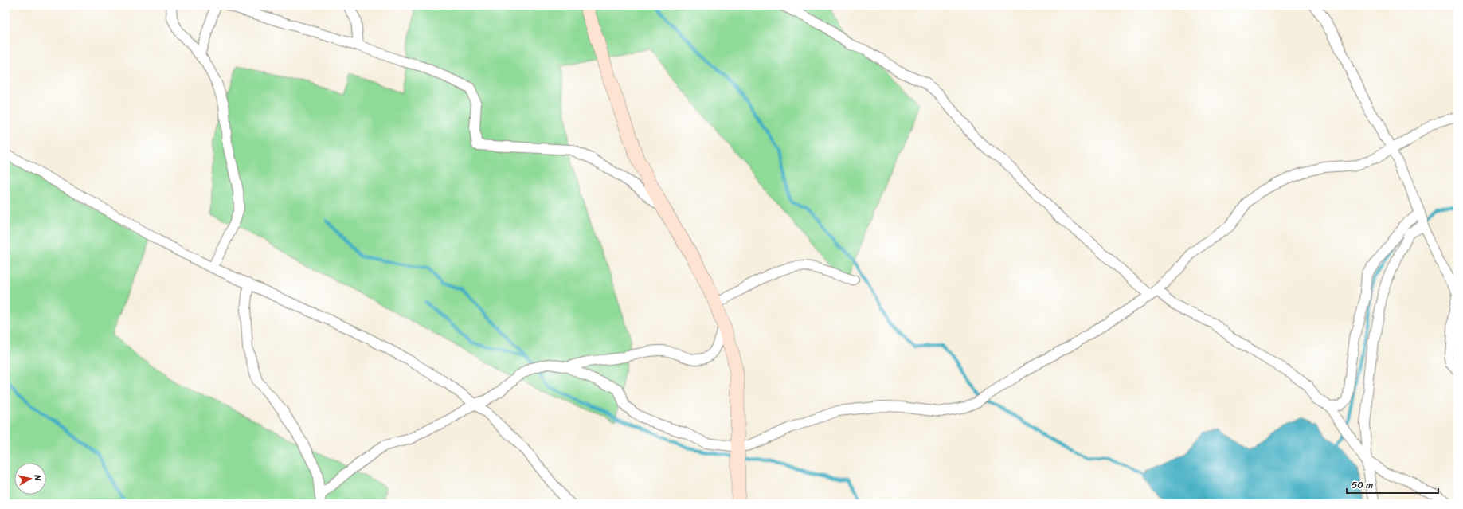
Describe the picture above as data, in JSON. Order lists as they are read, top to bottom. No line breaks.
{"scale_bar":"50 m","north":"right"}
